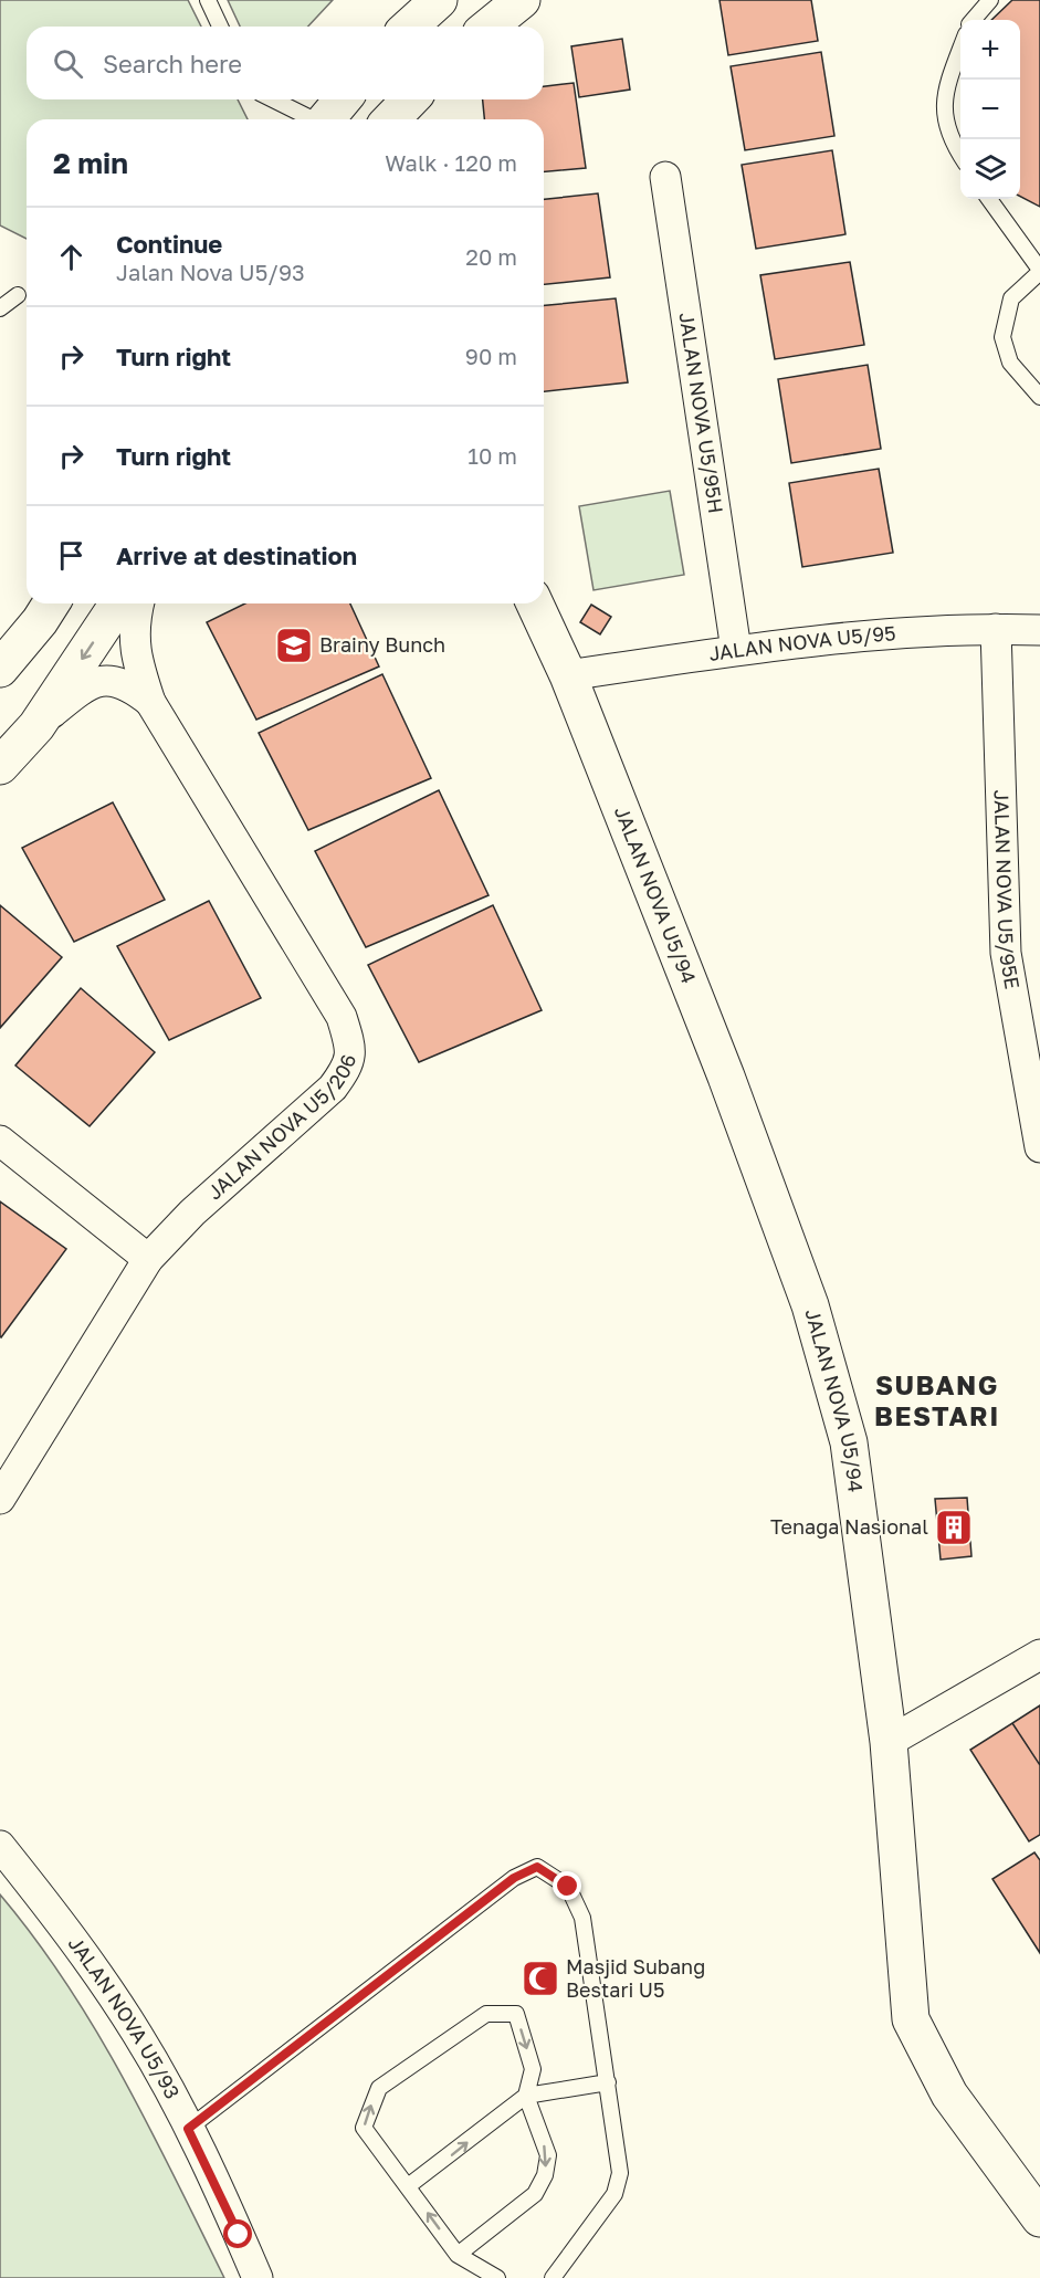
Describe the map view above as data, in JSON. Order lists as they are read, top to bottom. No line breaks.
{"streets":{"street":["JALAN NOVA U5/95H","JALAN NOVA U5/95","JALAN NOVA U5/95E","JALAN NOVA U5/94","JALAN NOVA U5/206","JALAN NOVA U5/93"]},"crossings":[["JALAN NOVA U5/95H","JALAN NOVA U5/95"],["JALAN NOVA U5/95","JALAN NOVA U5/95E"],["JALAN NOVA U5/95","JALAN NOVA U5/94"]],"districts":["SUBANG BESTARI"],"places":{"school or university":["Brainy Bunch"],"building":["Tenaga Nasional"],"mosque":["Masjid Subang Bestari U5"]},"page":{"map_buttons":["+","−"],"search":"Search here","heading":["2 min","Walk · 120 m"],"list":[["Continue","Jalan Nova U5/93","20 m"],["Turn right","90 m"],["Turn right","10 m"],"Arrive at destination"]}}
